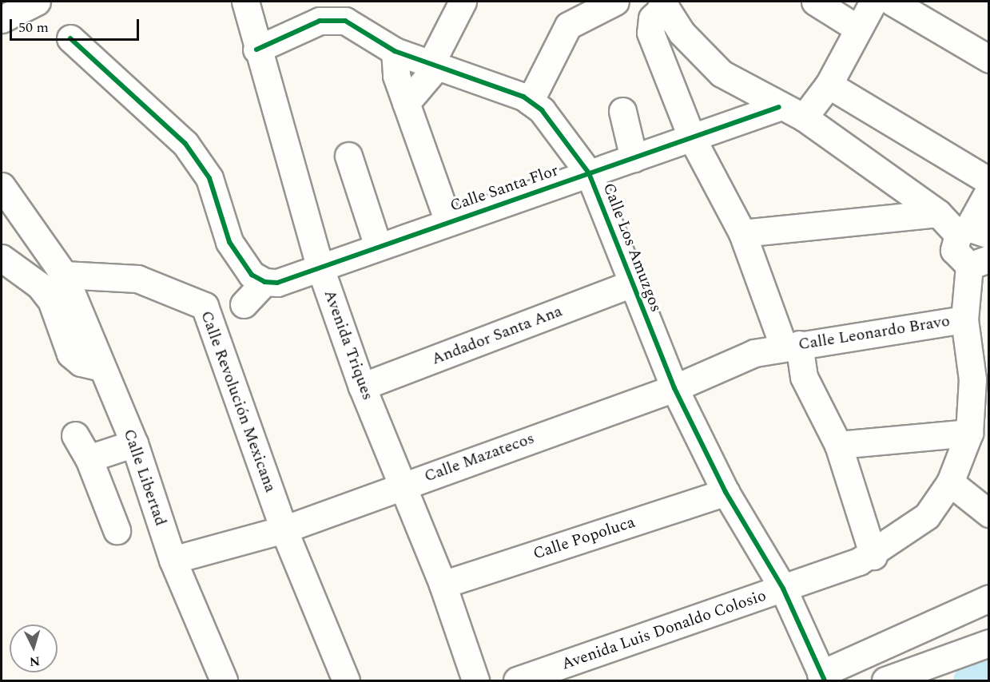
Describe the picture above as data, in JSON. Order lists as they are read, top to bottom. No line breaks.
{"streets":{"street":["Calle Santa Flor","Calle Los Amuzgos","Calle Leonardo Bravo","Andador Santa Ana","Avenida Triques","Calle Revolución Mexicana","Calle Mazatecos","Calle Libertad","Calle Popoluca","Avenida Luis Donaldo Colosio"]},"crossings":[["Calle Santa Flor","Calle Los Amuzgos"],["Calle Santa Flor","Avenida Triques"],["Calle Los Amuzgos","Andador Santa Ana"],["Calle Los Amuzgos","Avenida Triques"],["Calle Los Amuzgos","Calle Mazatecos"],["Calle Los Amuzgos","Calle Popoluca"],["Calle Los Amuzgos","Avenida Luis Donaldo Colosio"],["Calle Leonardo Bravo","Calle Mazatecos"],["Calle Leonardo Bravo","Avenida Luis Donaldo Colosio"],["Andador Santa Ana","Avenida Triques"],["Avenida Triques","Calle Mazatecos"],["Avenida Triques","Calle Popoluca"],["Calle Revolución Mexicana","Calle Mazatecos"],["Calle Revolución Mexicana","Calle Libertad"],["Calle Mazatecos","Calle Libertad"]],"scale_bar":"50 m","north":"bottom"}
